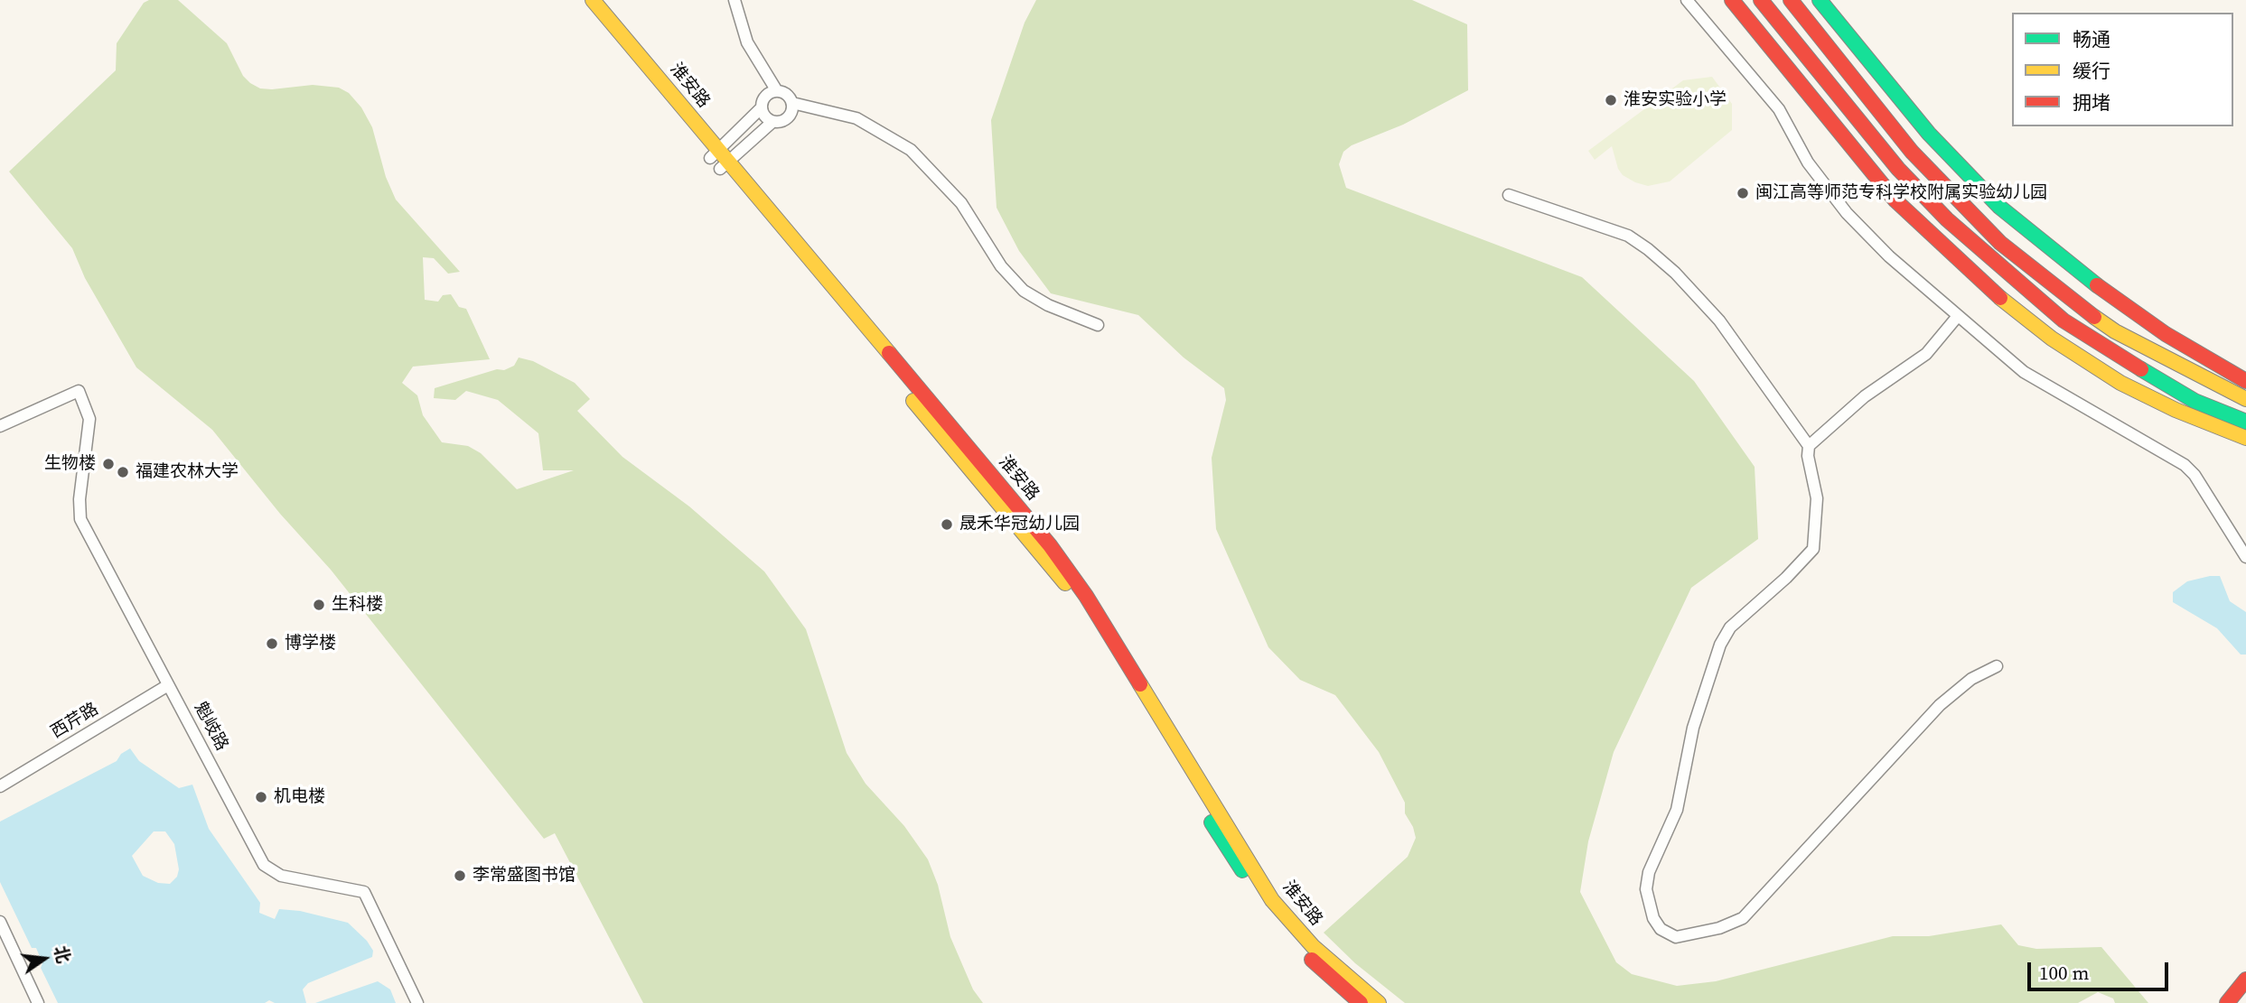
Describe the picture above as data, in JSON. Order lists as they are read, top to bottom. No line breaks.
{"streets":{"main road":["淮安路"],"street":["西芹路","魁岐路"]},"crossings":[["西芹路","魁岐路"]],"places":["淮安实验小学","闽江高等师范专科学校附属实验幼儿园","生物楼","福建农林大学","晟禾华冠幼儿园","生科楼","博学楼","机电楼","李常盛图书馆"],"legend":["畅通","缓行","拥堵"],"scale_bar":"100 m","north":"right"}
